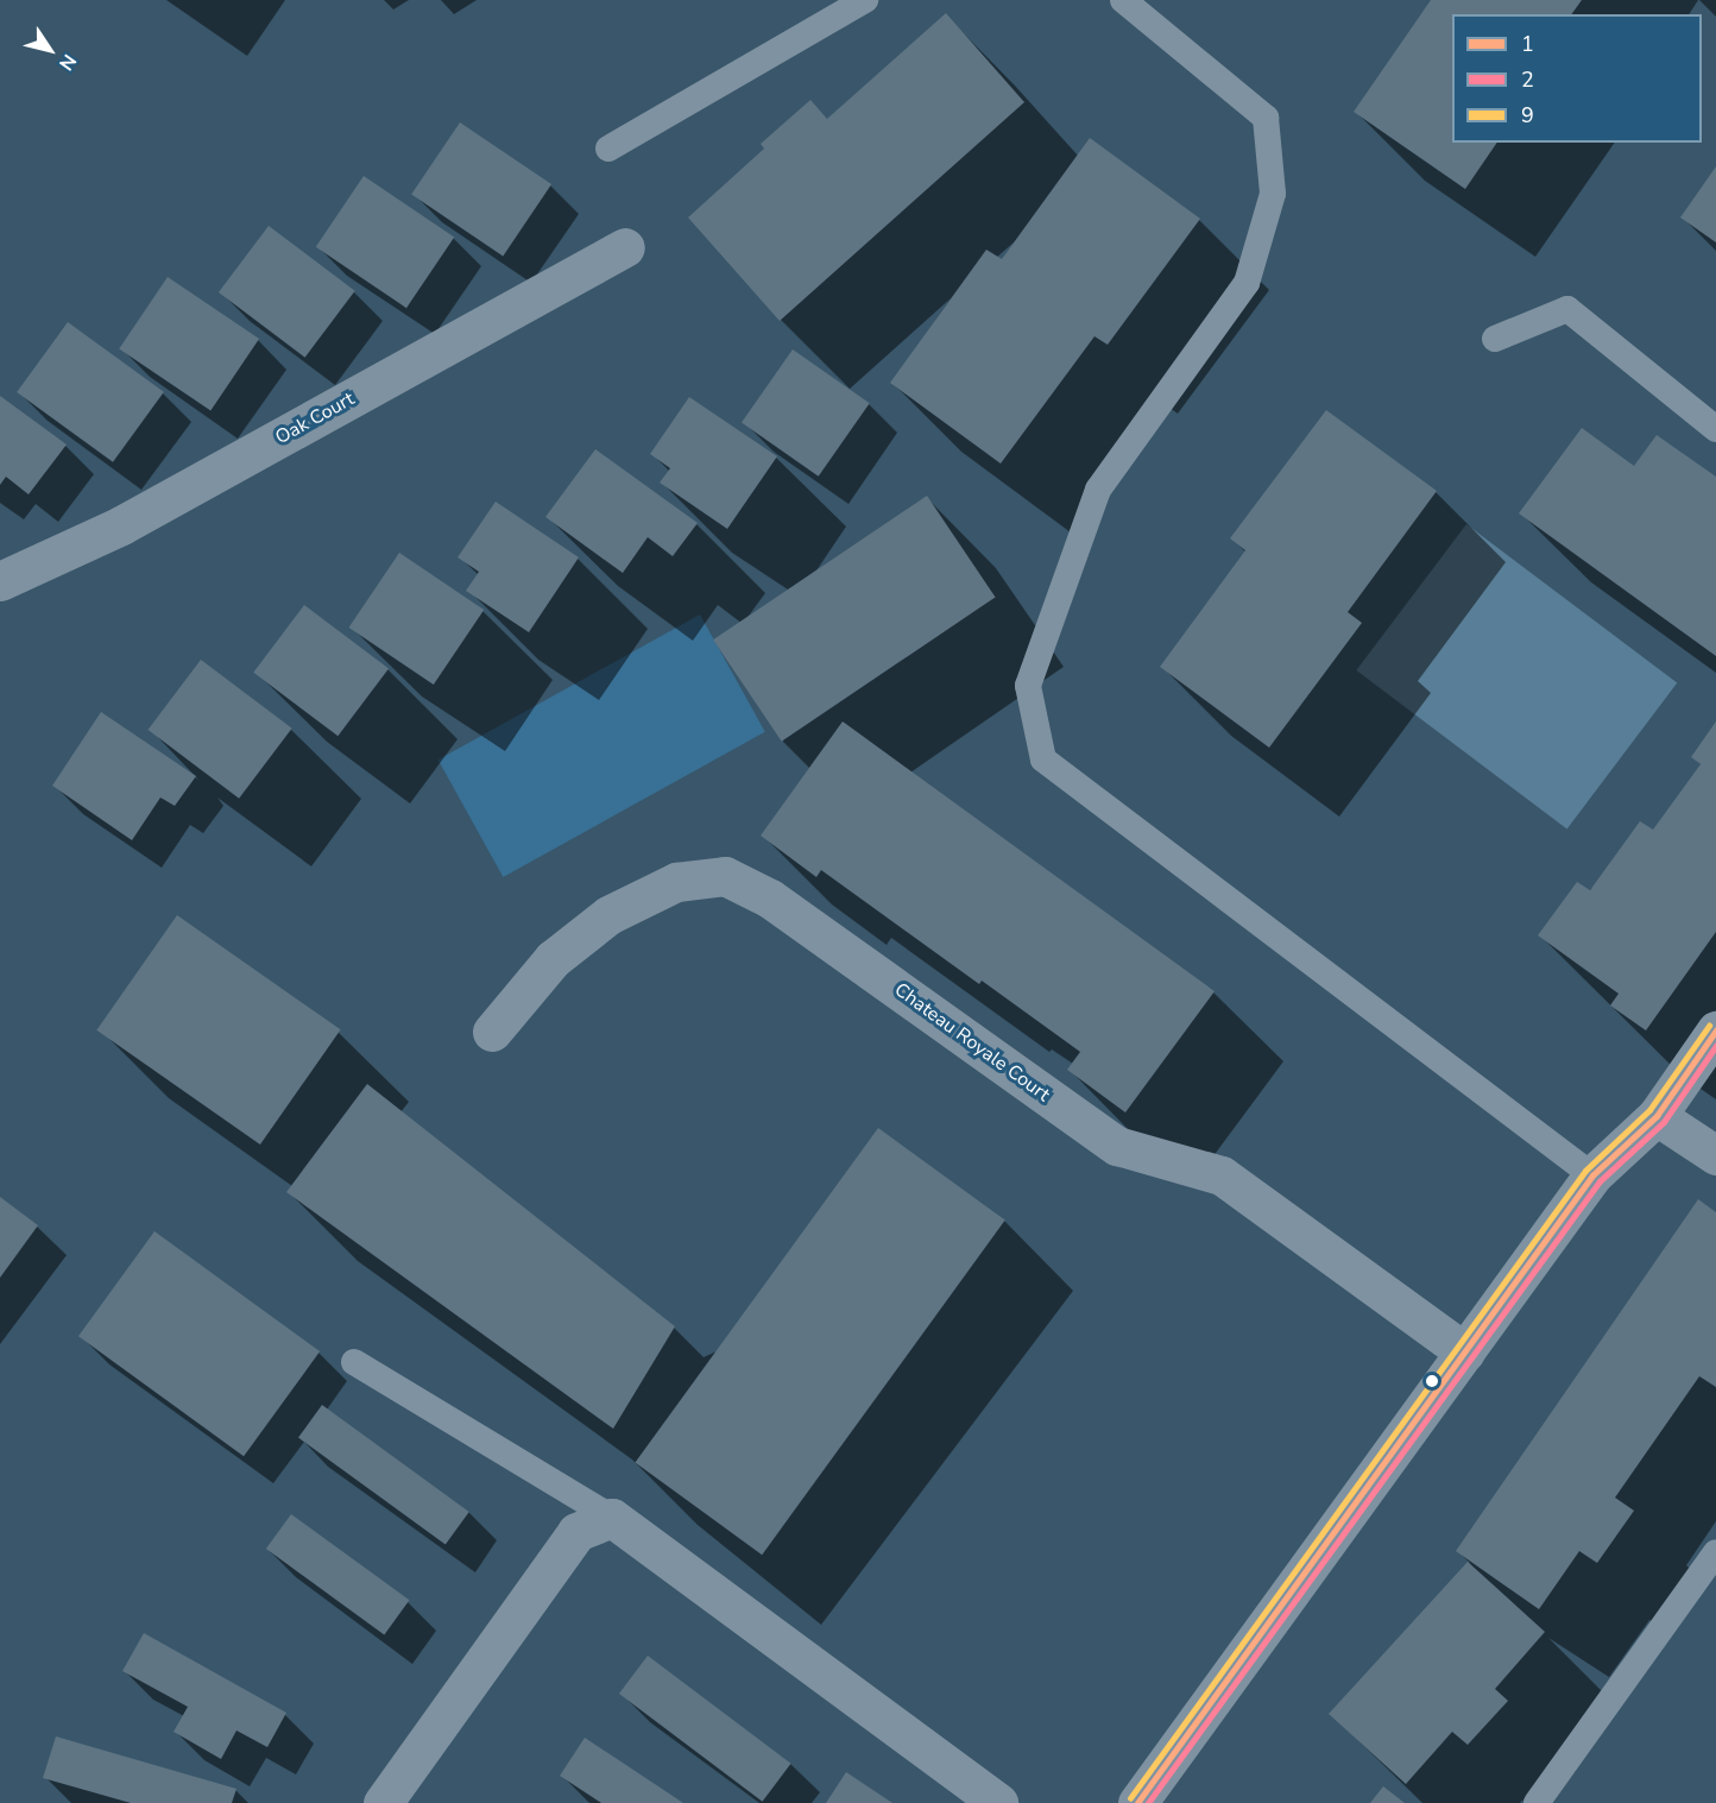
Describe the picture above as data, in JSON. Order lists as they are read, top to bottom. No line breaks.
{"streets":{"street":["Oak Court","Chateau Royale Court"]},"lines":["transit line 9","transit line 1","transit line 2"],"legend":["1","2","9"],"north":"bottom right"}
